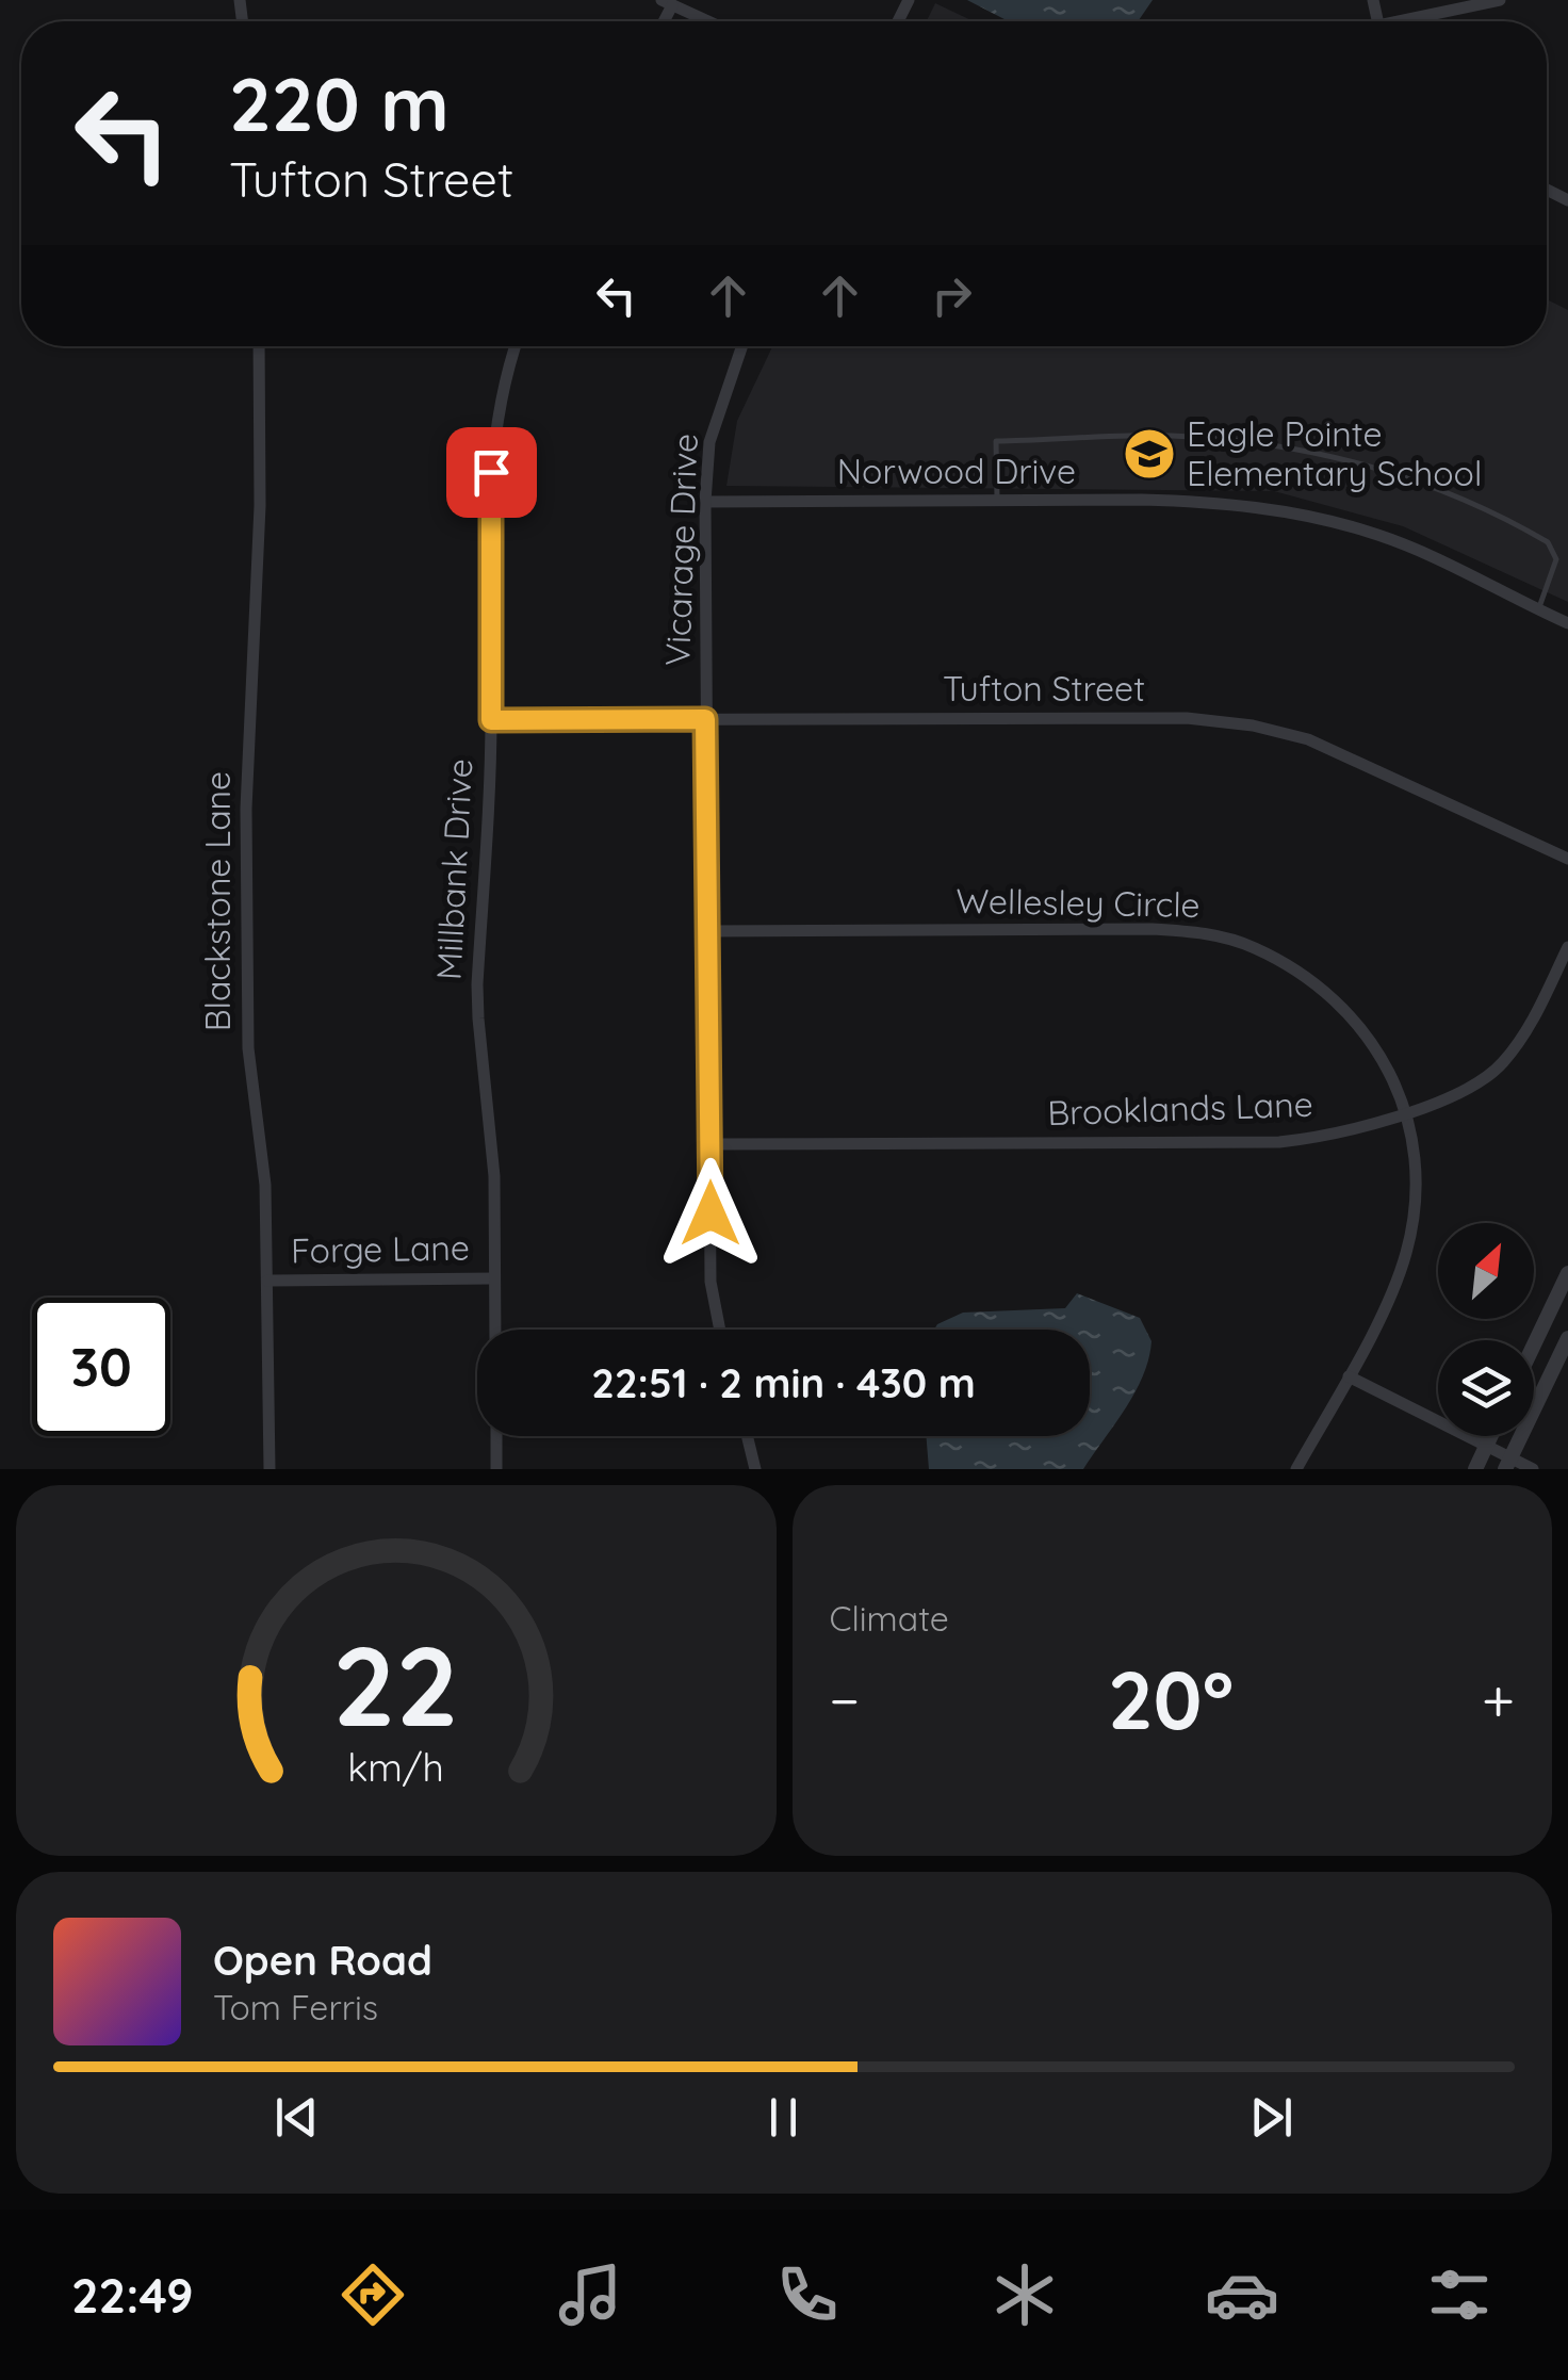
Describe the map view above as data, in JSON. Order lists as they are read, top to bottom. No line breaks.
{"streets":{"street":["Norwood Drive","Vicarage Drive","Tufton Street","Millbank Drive","Blackstone Lane","Wellesley Circle","Brooklands Lane","Forge Lane"]},"crossings":[["Norwood Drive","Vicarage Drive"],["Vicarage Drive","Tufton Street"],["Vicarage Drive","Wellesley Circle"],["Vicarage Drive","Brooklands Lane"],["Tufton Street","Millbank Drive"],["Millbank Drive","Forge Lane"],["Blackstone Lane","Forge Lane"],["Wellesley Circle","Brooklands Lane"]],"places":{"school or university":["Eagle Pointe Elementary School"]},"north":"top right","page":{"turn":["220 m","Tufton Street"],"limit":"30","trip":"22:51 · 2 min · 430 m","tile":"Climate","heat":["−","20°","+"],"song":["Open Road","Tom Ferris"],"tabs":"22:49","gauge":["22","km/h"]}}
